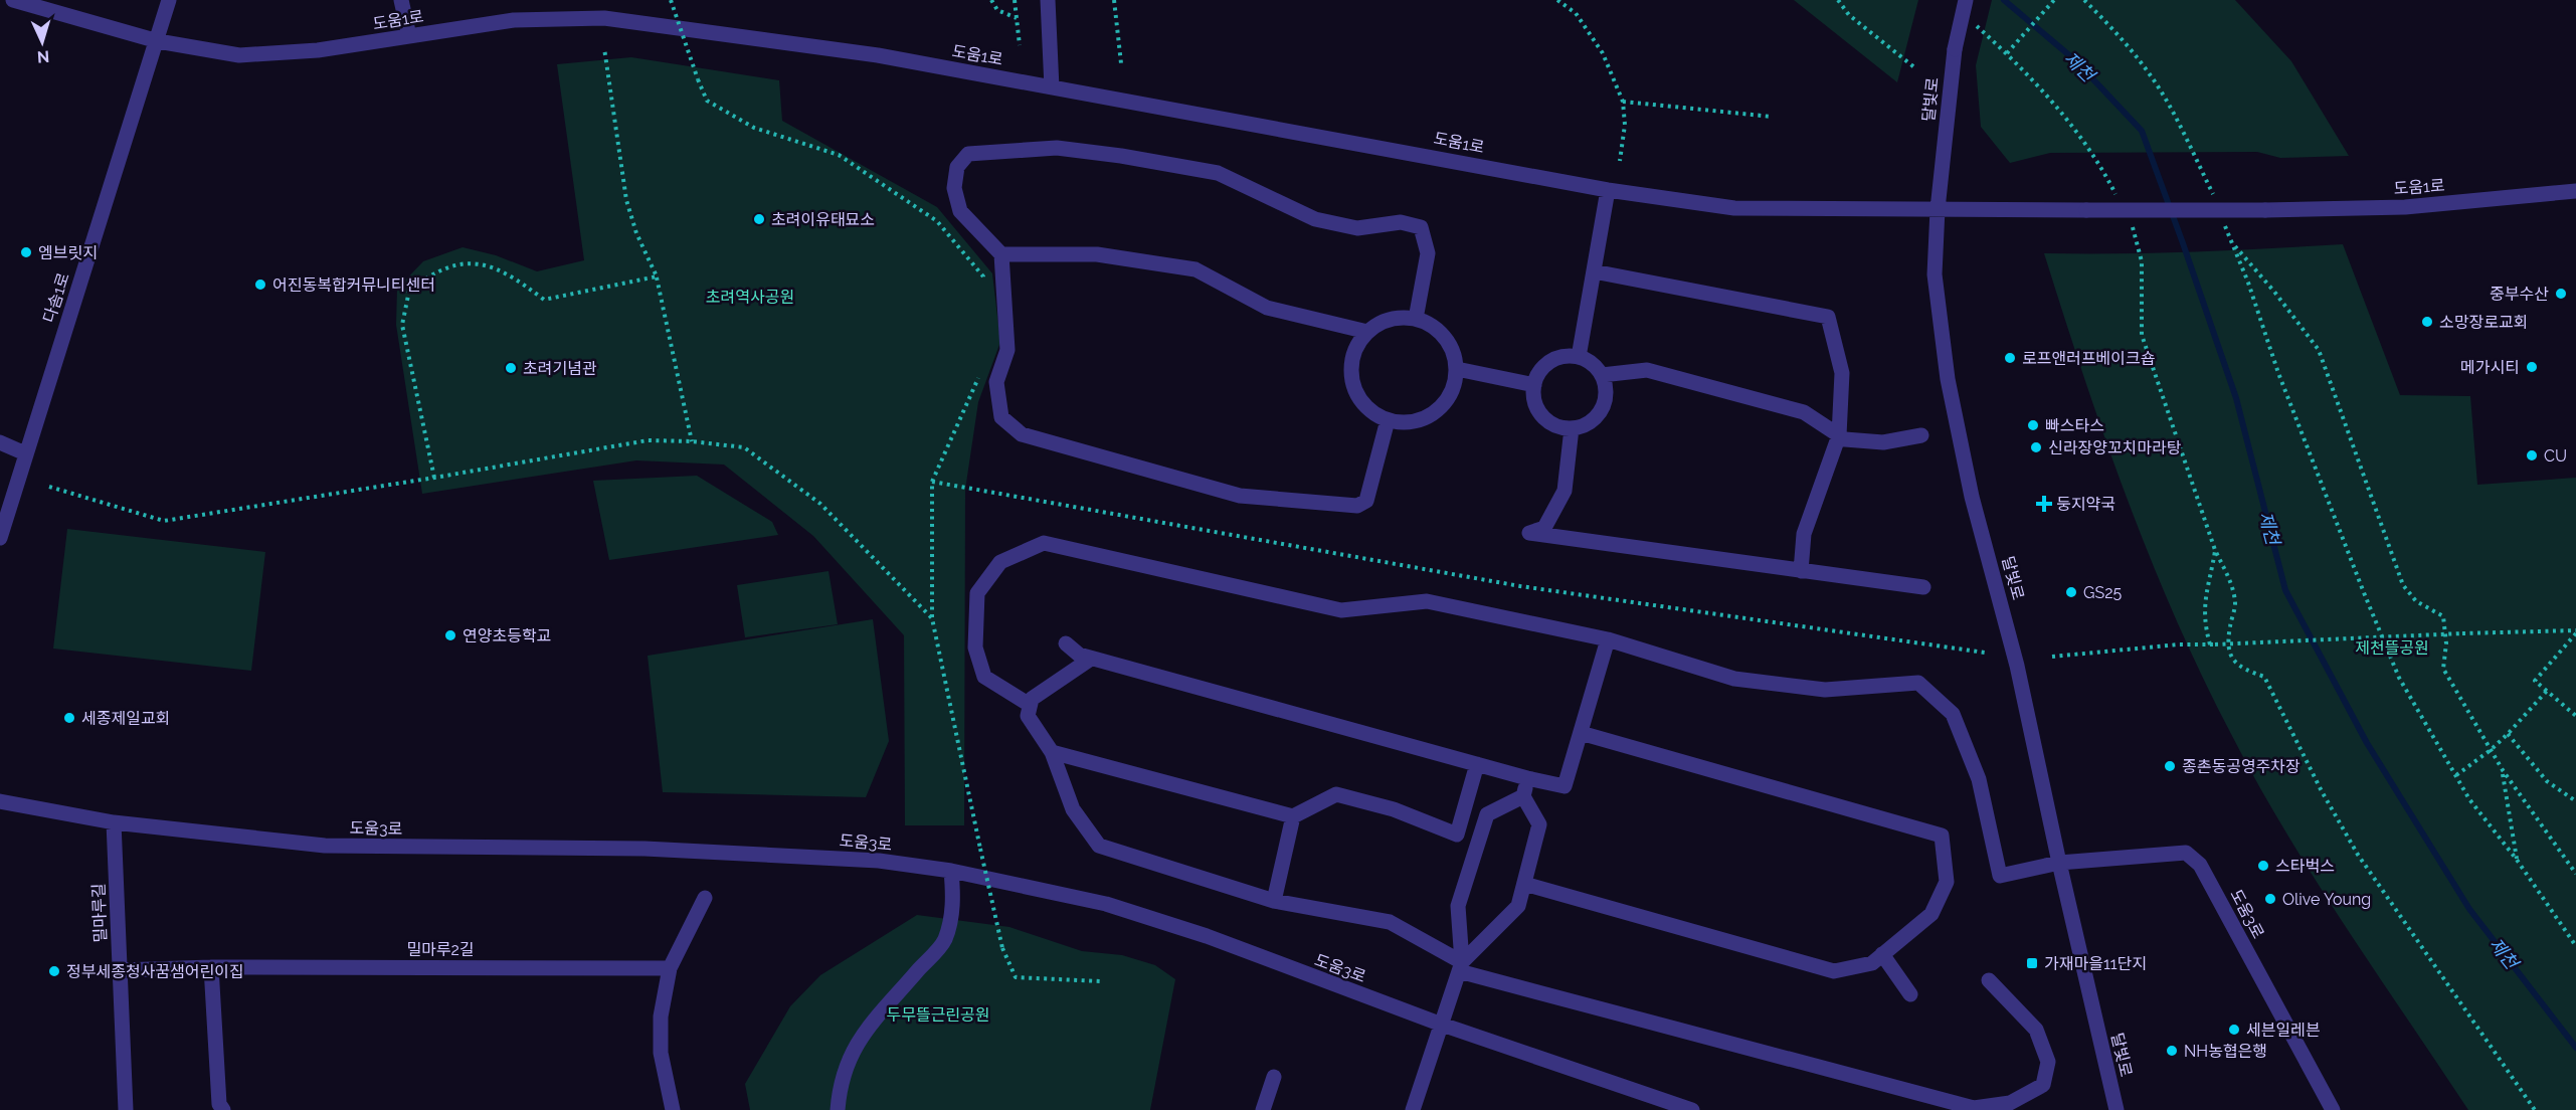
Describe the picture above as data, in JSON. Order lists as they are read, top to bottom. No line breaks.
{"streets":{"street":["도움1로","달빛로","다솜1로","도움3로","밀마루길","밀마루2길"]},"crossings":[["도움1로","달빛로"],["도움1로","다솜1로"],["달빛로","도움3로"],["도움3로","밀마루길"],["밀마루길","밀마루2길"]],"water":["제천"],"parks":["초려역사공원","제천뜰공원","두무뜰근린공원"],"places":{"other":["초려이유태묘소","엠브릿지","어진동복합커뮤니티센터","중부수산","소망장로교회","로프앤러프베이크숍","메가시티","초려기념관","빠스타스","신라장양꼬치마라탕","CU","GS25","연양초등학교","세종제일교회","종촌동공영주차장","스타벅스","Olive Young","정부세종청사꿈샘어린이집","세븐일레븐","NH농협은행"],"health":["둥지약국"],"transit":["가재마을11단지"]},"north":"bottom"}
